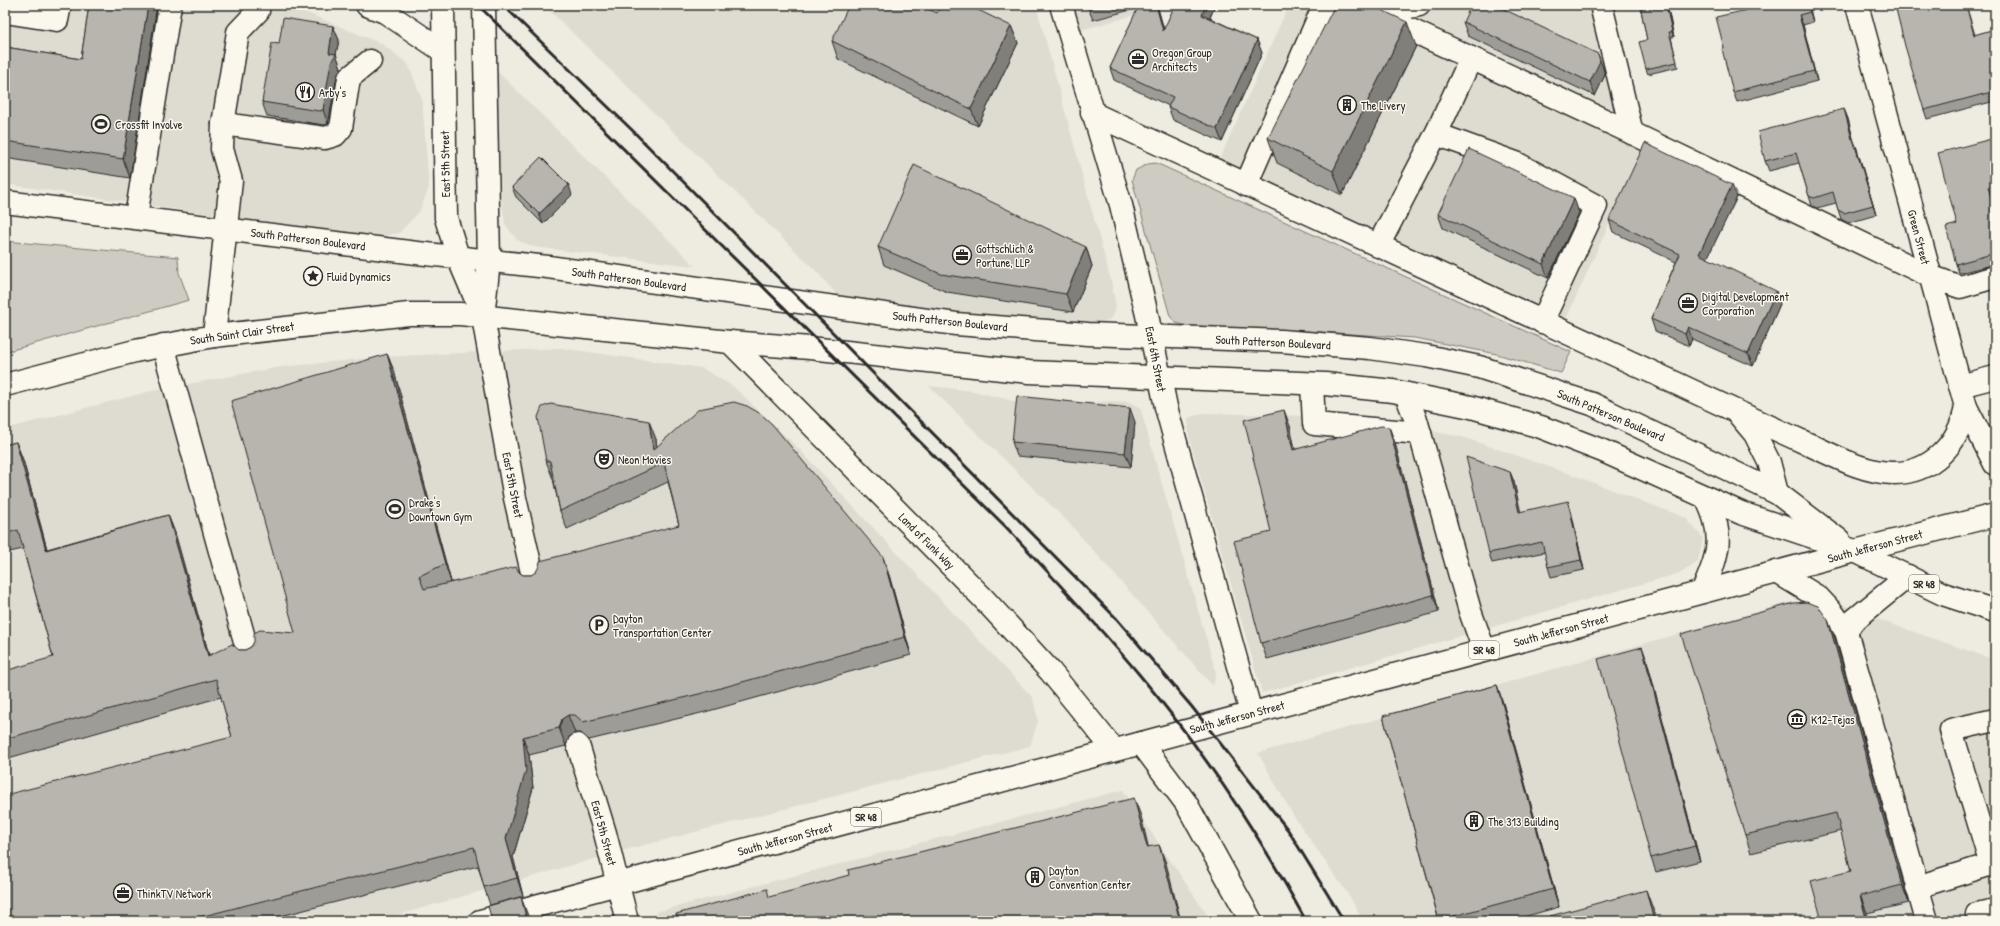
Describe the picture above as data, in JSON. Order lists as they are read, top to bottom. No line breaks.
{"streets":{"main road":["East 5th Street","Green Street","South Patterson Boulevard","South Saint Clair Street","East 6th Street","Land of Funk Way","South Jefferson Street","SR 48"]},"crossings":[["East 5th Street","South Patterson Boulevard"],["East 5th Street","South Saint Clair Street"],["East 5th Street","South Jefferson Street"],["South Patterson Boulevard","South Saint Clair Street"],["South Patterson Boulevard","East 6th Street"],["South Patterson Boulevard","Land of Funk Way"],["South Patterson Boulevard","South Jefferson Street"],["East 6th Street","South Jefferson Street"],["Land of Funk Way","South Jefferson Street"]],"places":{"office":["Oregon Group Architects","Gottschlich & Portune, LLP","Digital Development Corporation","ThinkTV Network"],"restaurant":["Arby's"],"building":["The Livery","The 313 Building","Dayton Convention Center"],"sports":["Crossfit Involve","Drake's Downtown Gym"],"place":["Fluid Dynamics"],"theatre":["Neon Movies"],"parking":["Dayton Transportation Center"],"museum":["K12-Tejas"]}}
